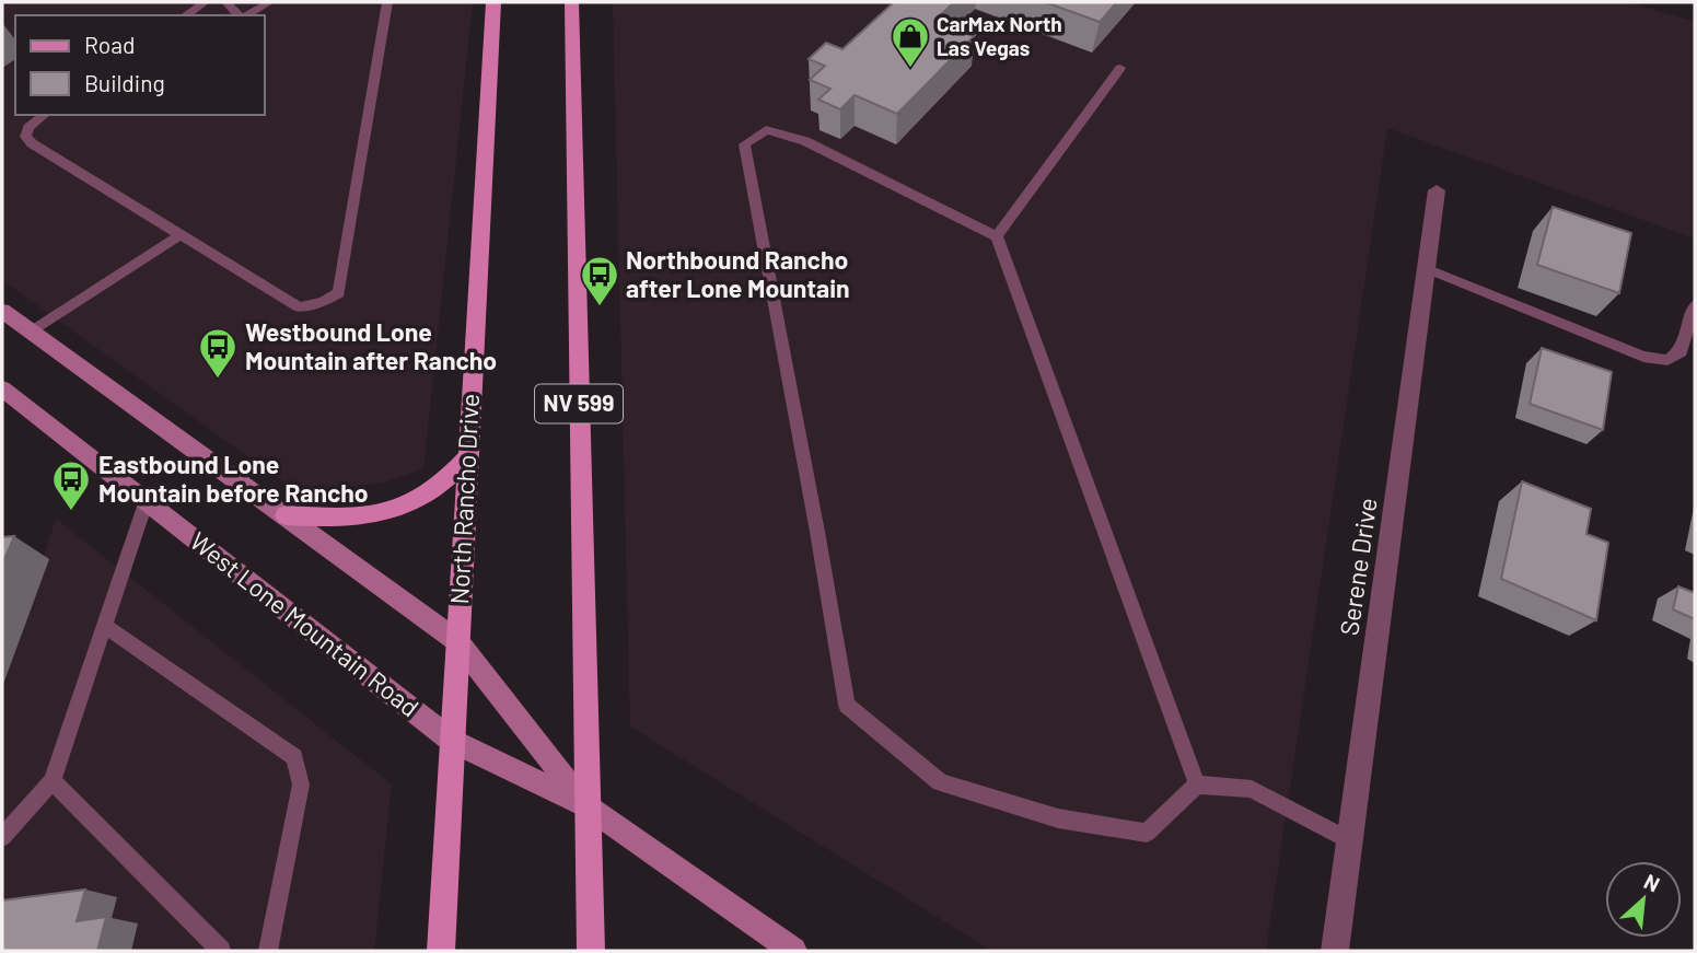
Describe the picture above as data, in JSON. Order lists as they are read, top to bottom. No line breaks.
{"streets":{"main road":["NV 599","North Rancho Drive","West Lone Mountain Road"],"street":["Serene Drive"]},"crossings":[["NV 599","West Lone Mountain Road"],["North Rancho Drive","West Lone Mountain Road"]],"places":{"shop":["CarMax North Las Vegas"],"bus stop":["Northbound Rancho after Lone Mountain","Westbound Lone Mountain after Rancho","Eastbound Lone Mountain before Rancho"]},"legend":["Road","Building"],"north":"top right"}
